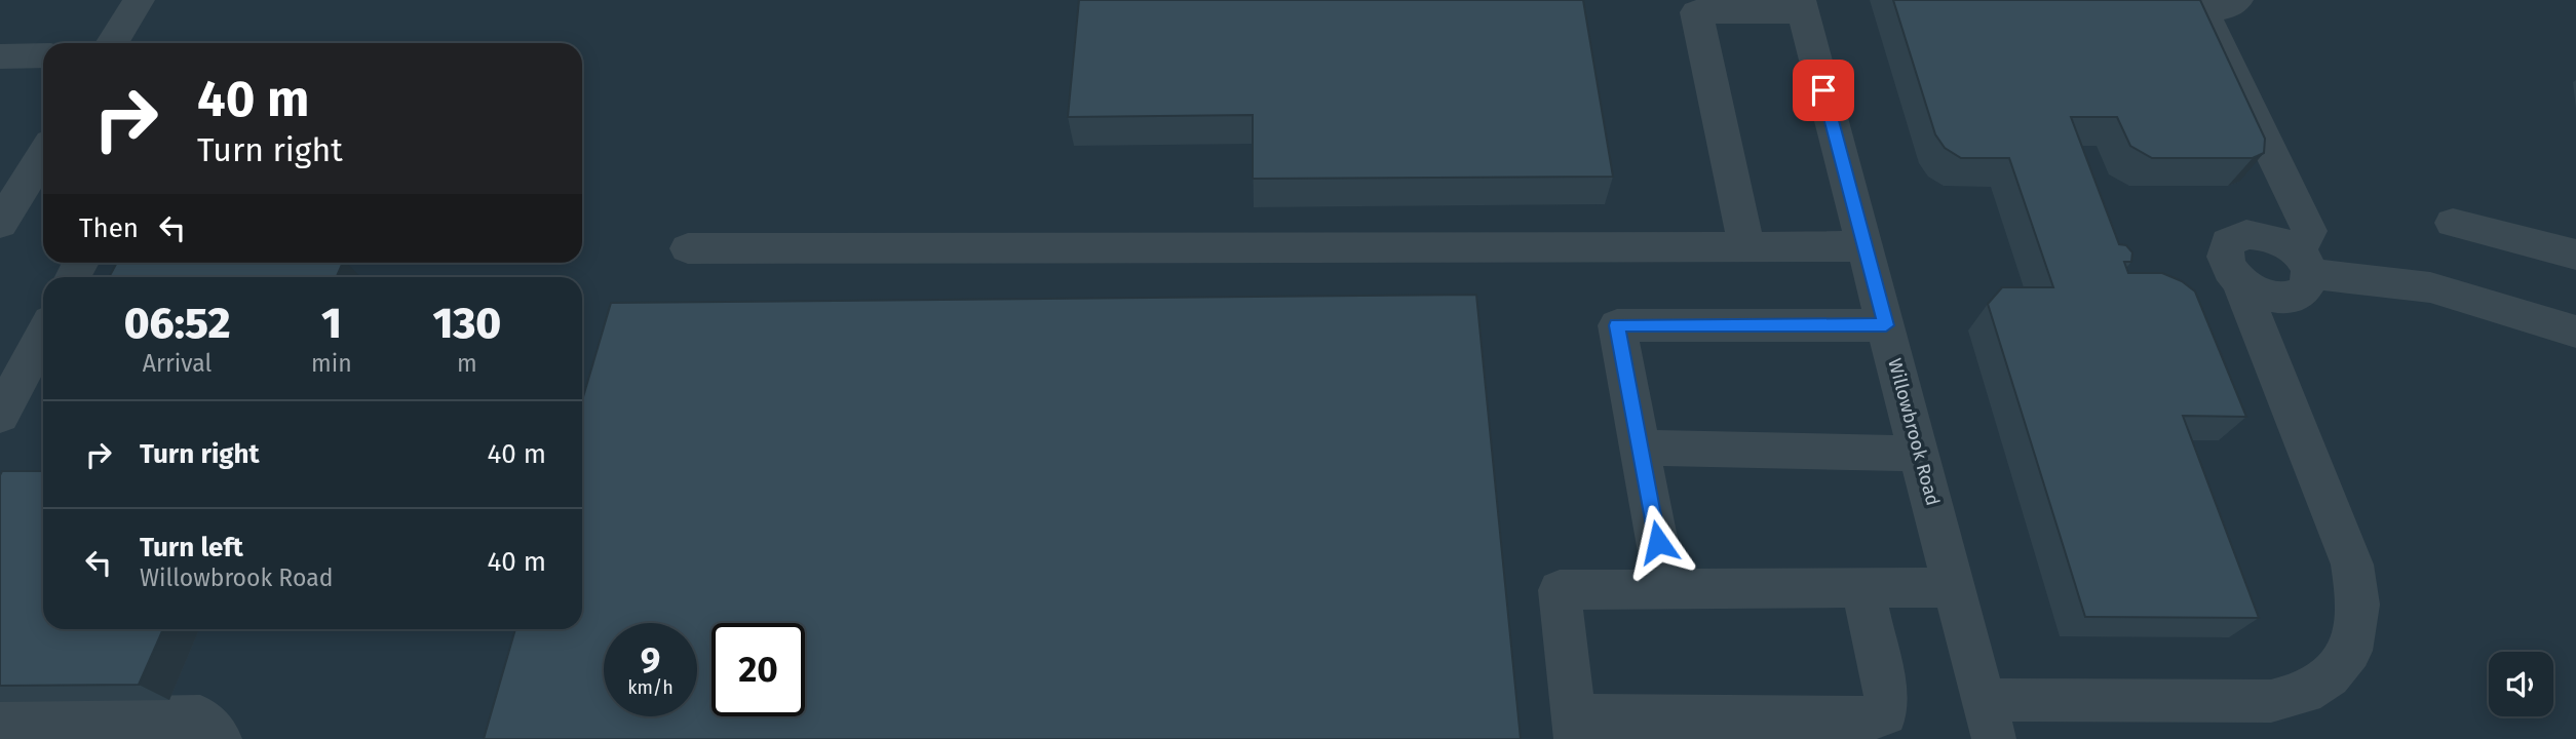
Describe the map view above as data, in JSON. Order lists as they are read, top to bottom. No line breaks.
{"streets":{"street":["Willowbrook Road"]},"page":{"turn":["40 m","Turn right"],"then":"Then","eta":["06:52","Arrival","1","min","130","m"],"list":[{"name":"Turn right","value":"40 m"},{"name":"Turn left","note":"Willowbrook Road","value":"40 m"}],"speed":"9 km/h","limit":"20"}}
